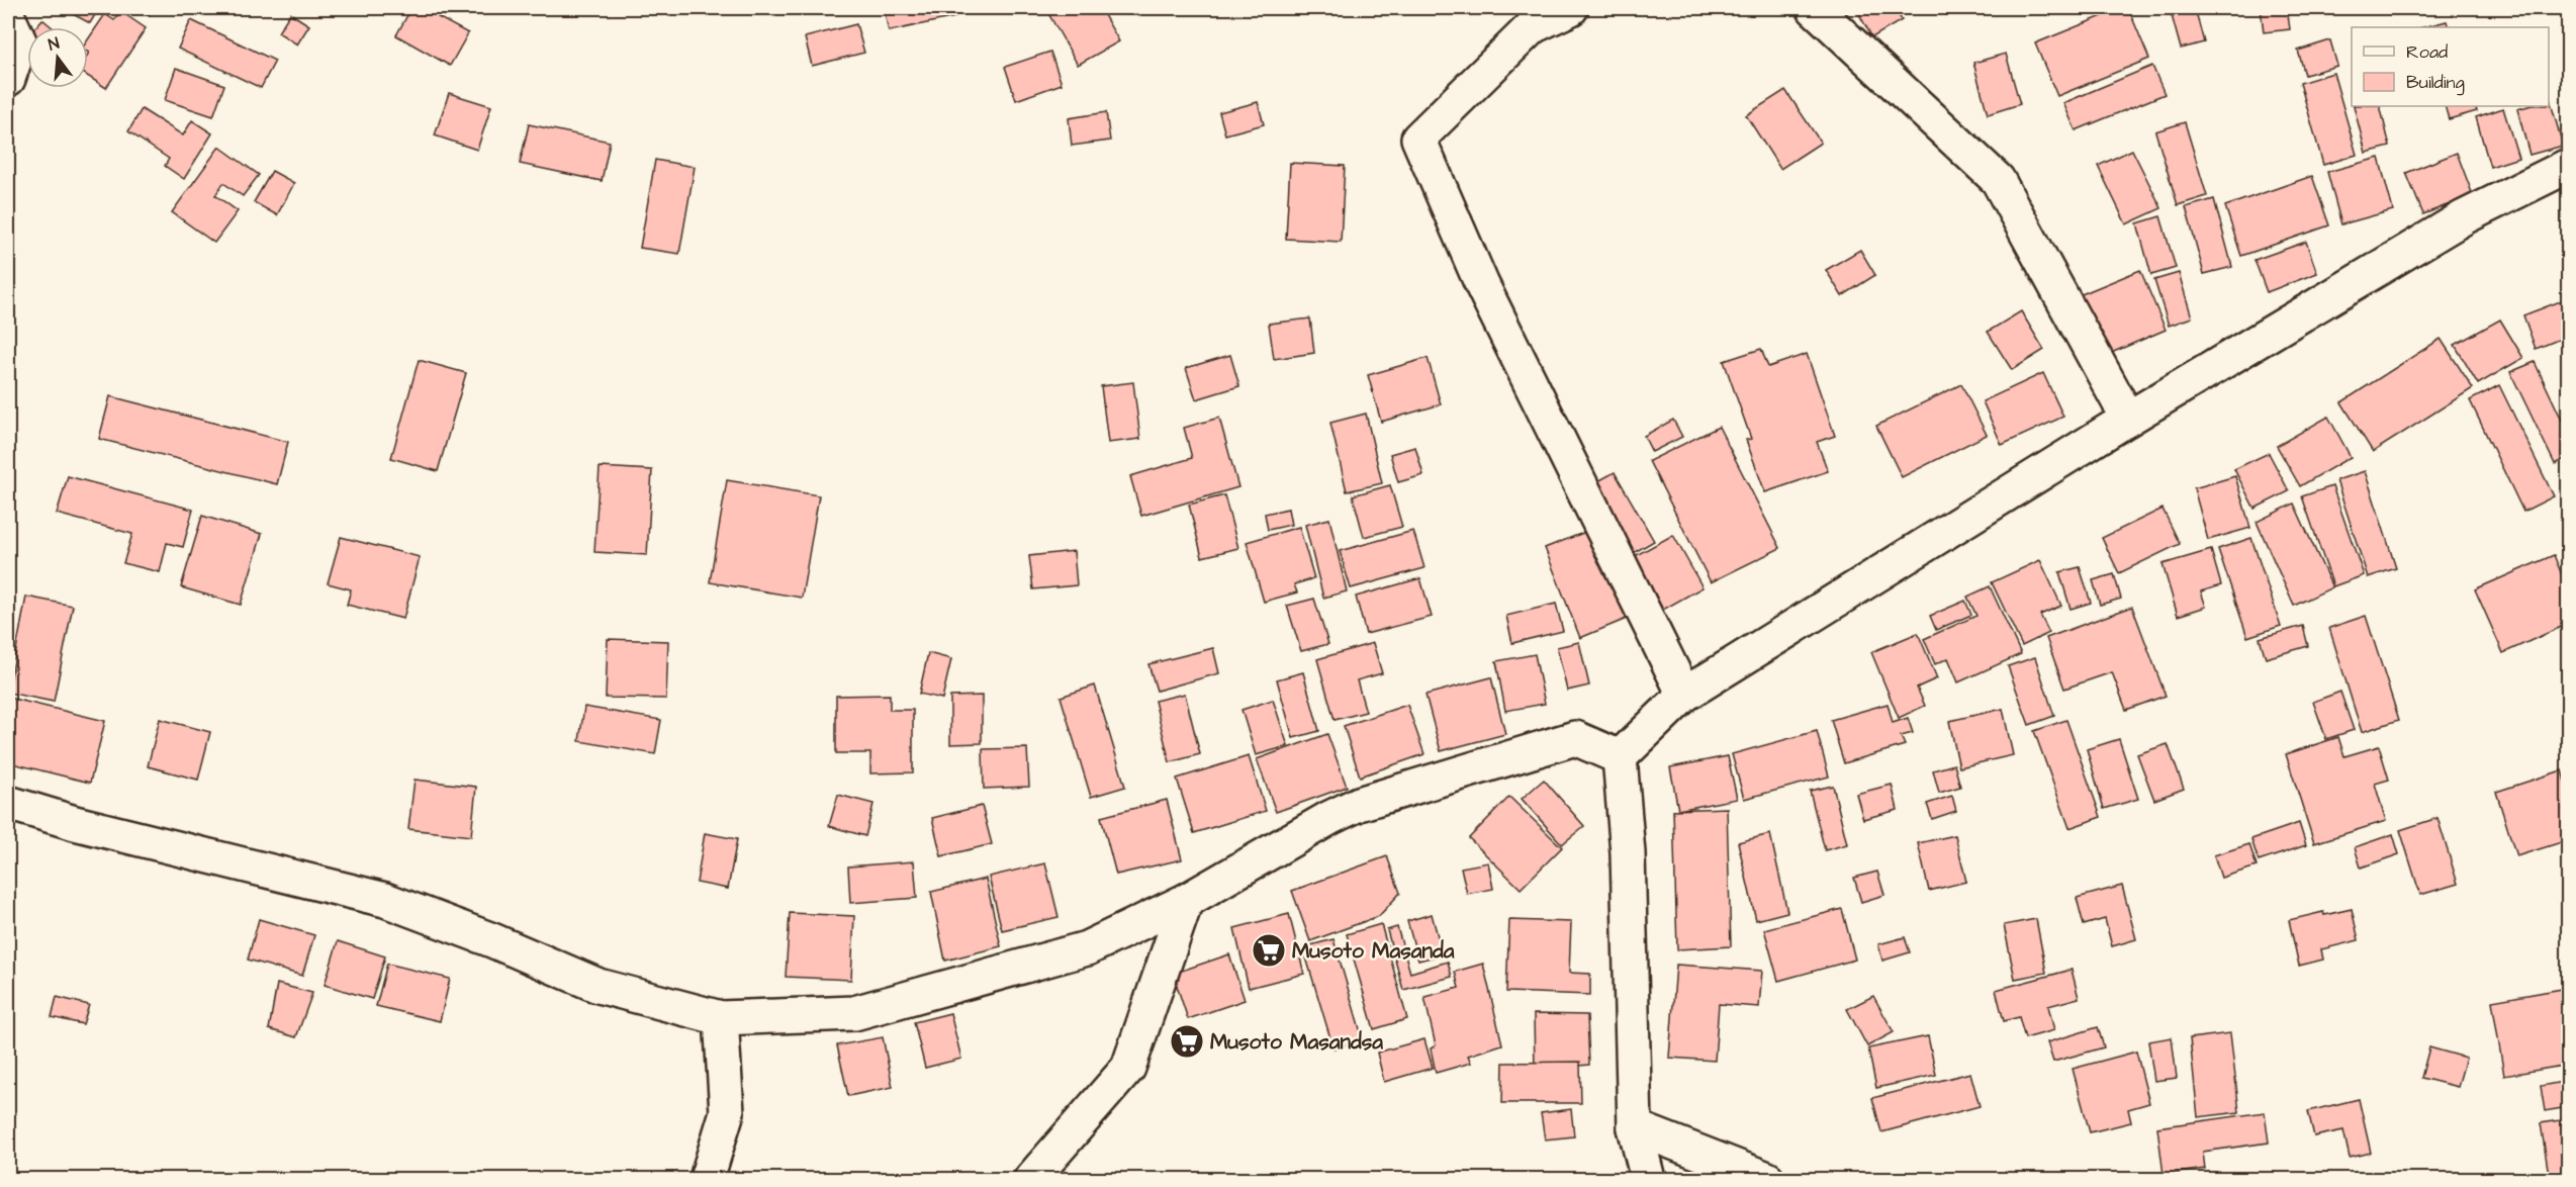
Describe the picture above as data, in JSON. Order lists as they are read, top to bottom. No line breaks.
{"places":{"supermarket":["Musoto Masanda","Musoto Masandsa"]},"legend":["Road","Building"],"north":"top"}
